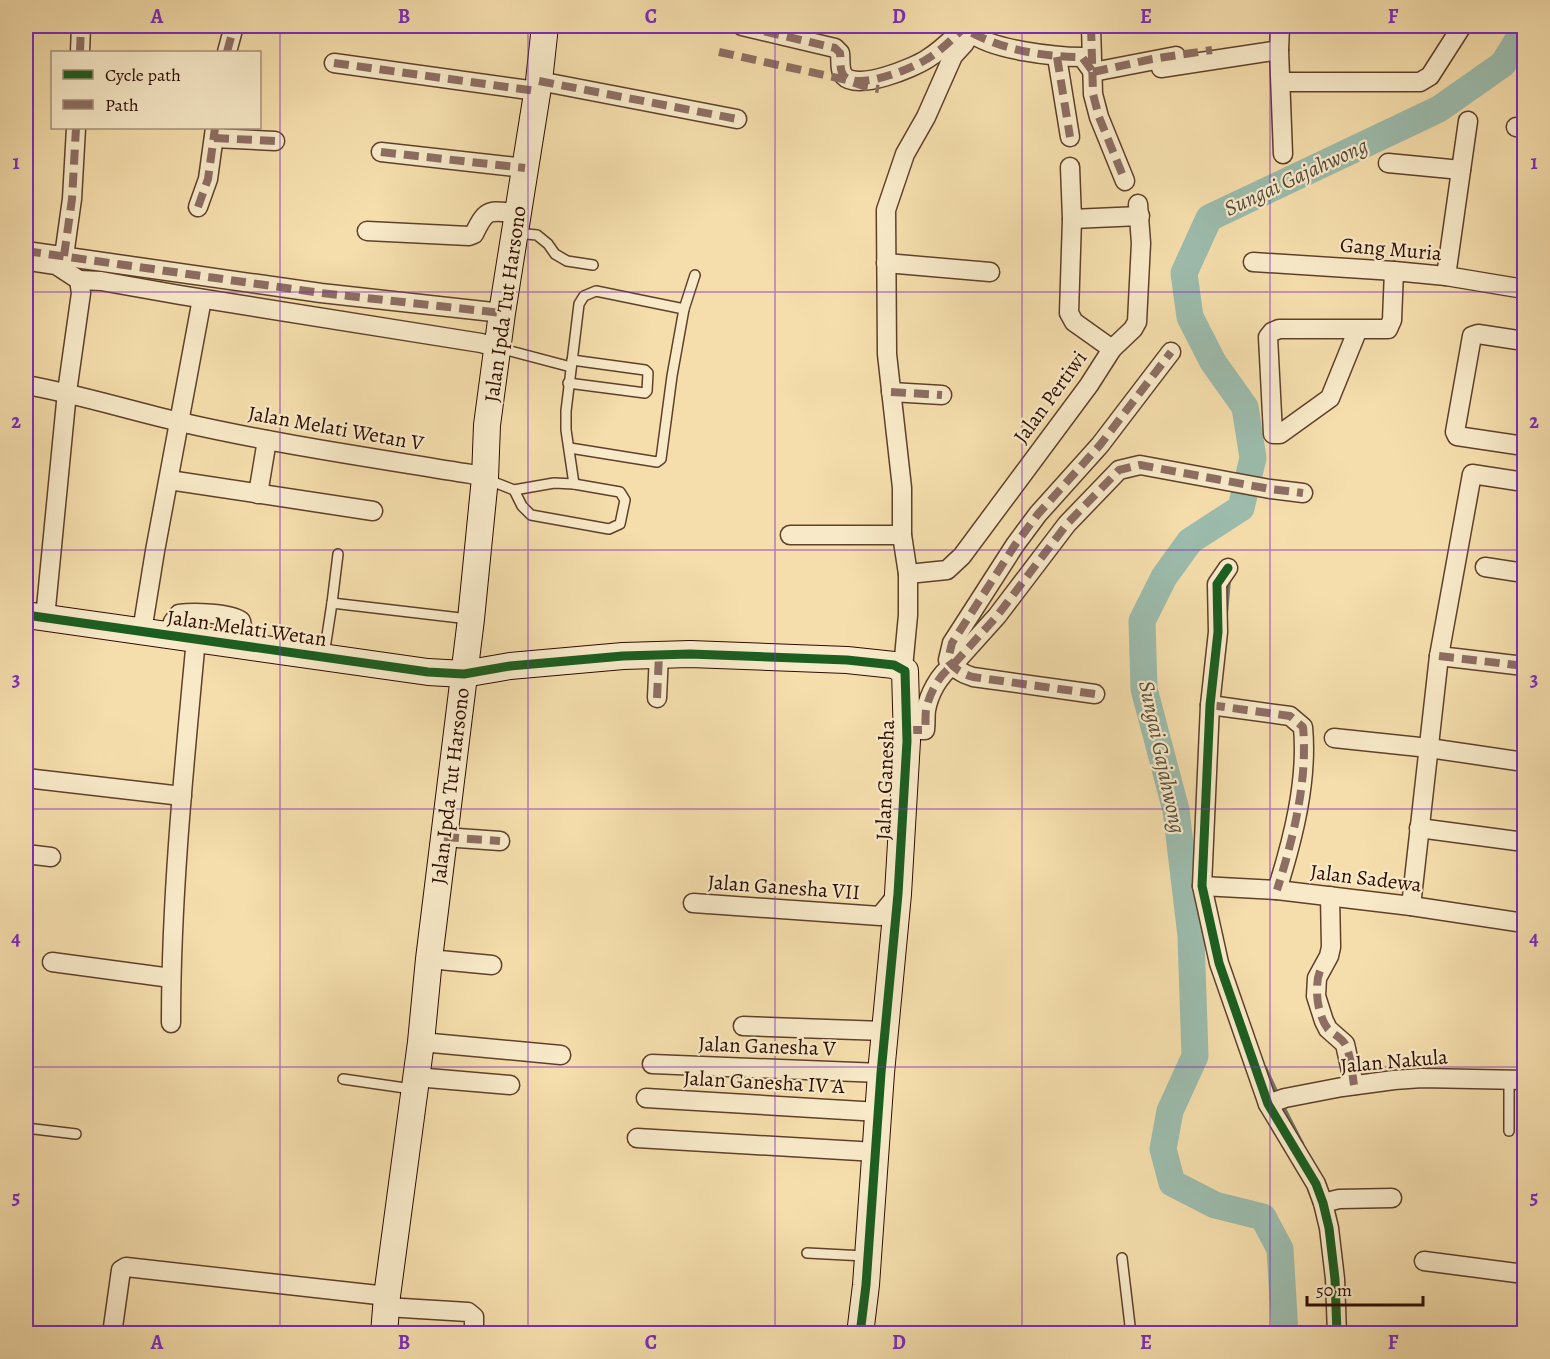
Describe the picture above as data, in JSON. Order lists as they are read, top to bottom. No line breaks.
{"streets":{"street":["Gang Muria","Jalan Ipda Tut Harsono","Jalan Pertiwi","Jalan Melati Wetan V","Jalan Melati Wetan","Jalan Ganesha","Jalan Sadewa","Jalan Ganesha VII","Jalan Ganesha V","Jalan Nakula","Jalan Ganesha IV A"]},"crossings":[["Jalan Ipda Tut Harsono","Jalan Melati Wetan V"],["Jalan Ipda Tut Harsono","Jalan Melati Wetan"],["Jalan Ganesha","Jalan Ganesha VII"],["Jalan Ganesha","Jalan Ganesha V"],["Jalan Ganesha","Jalan Ganesha IV A"]],"water":["Sungai Gajahwong"],"legend":["Cycle path","Path"],"scale_bar":"50 m","grid":{"columns":["A","B","C","D","E","F"],"rows":["1","2","3","4","5"]}}
